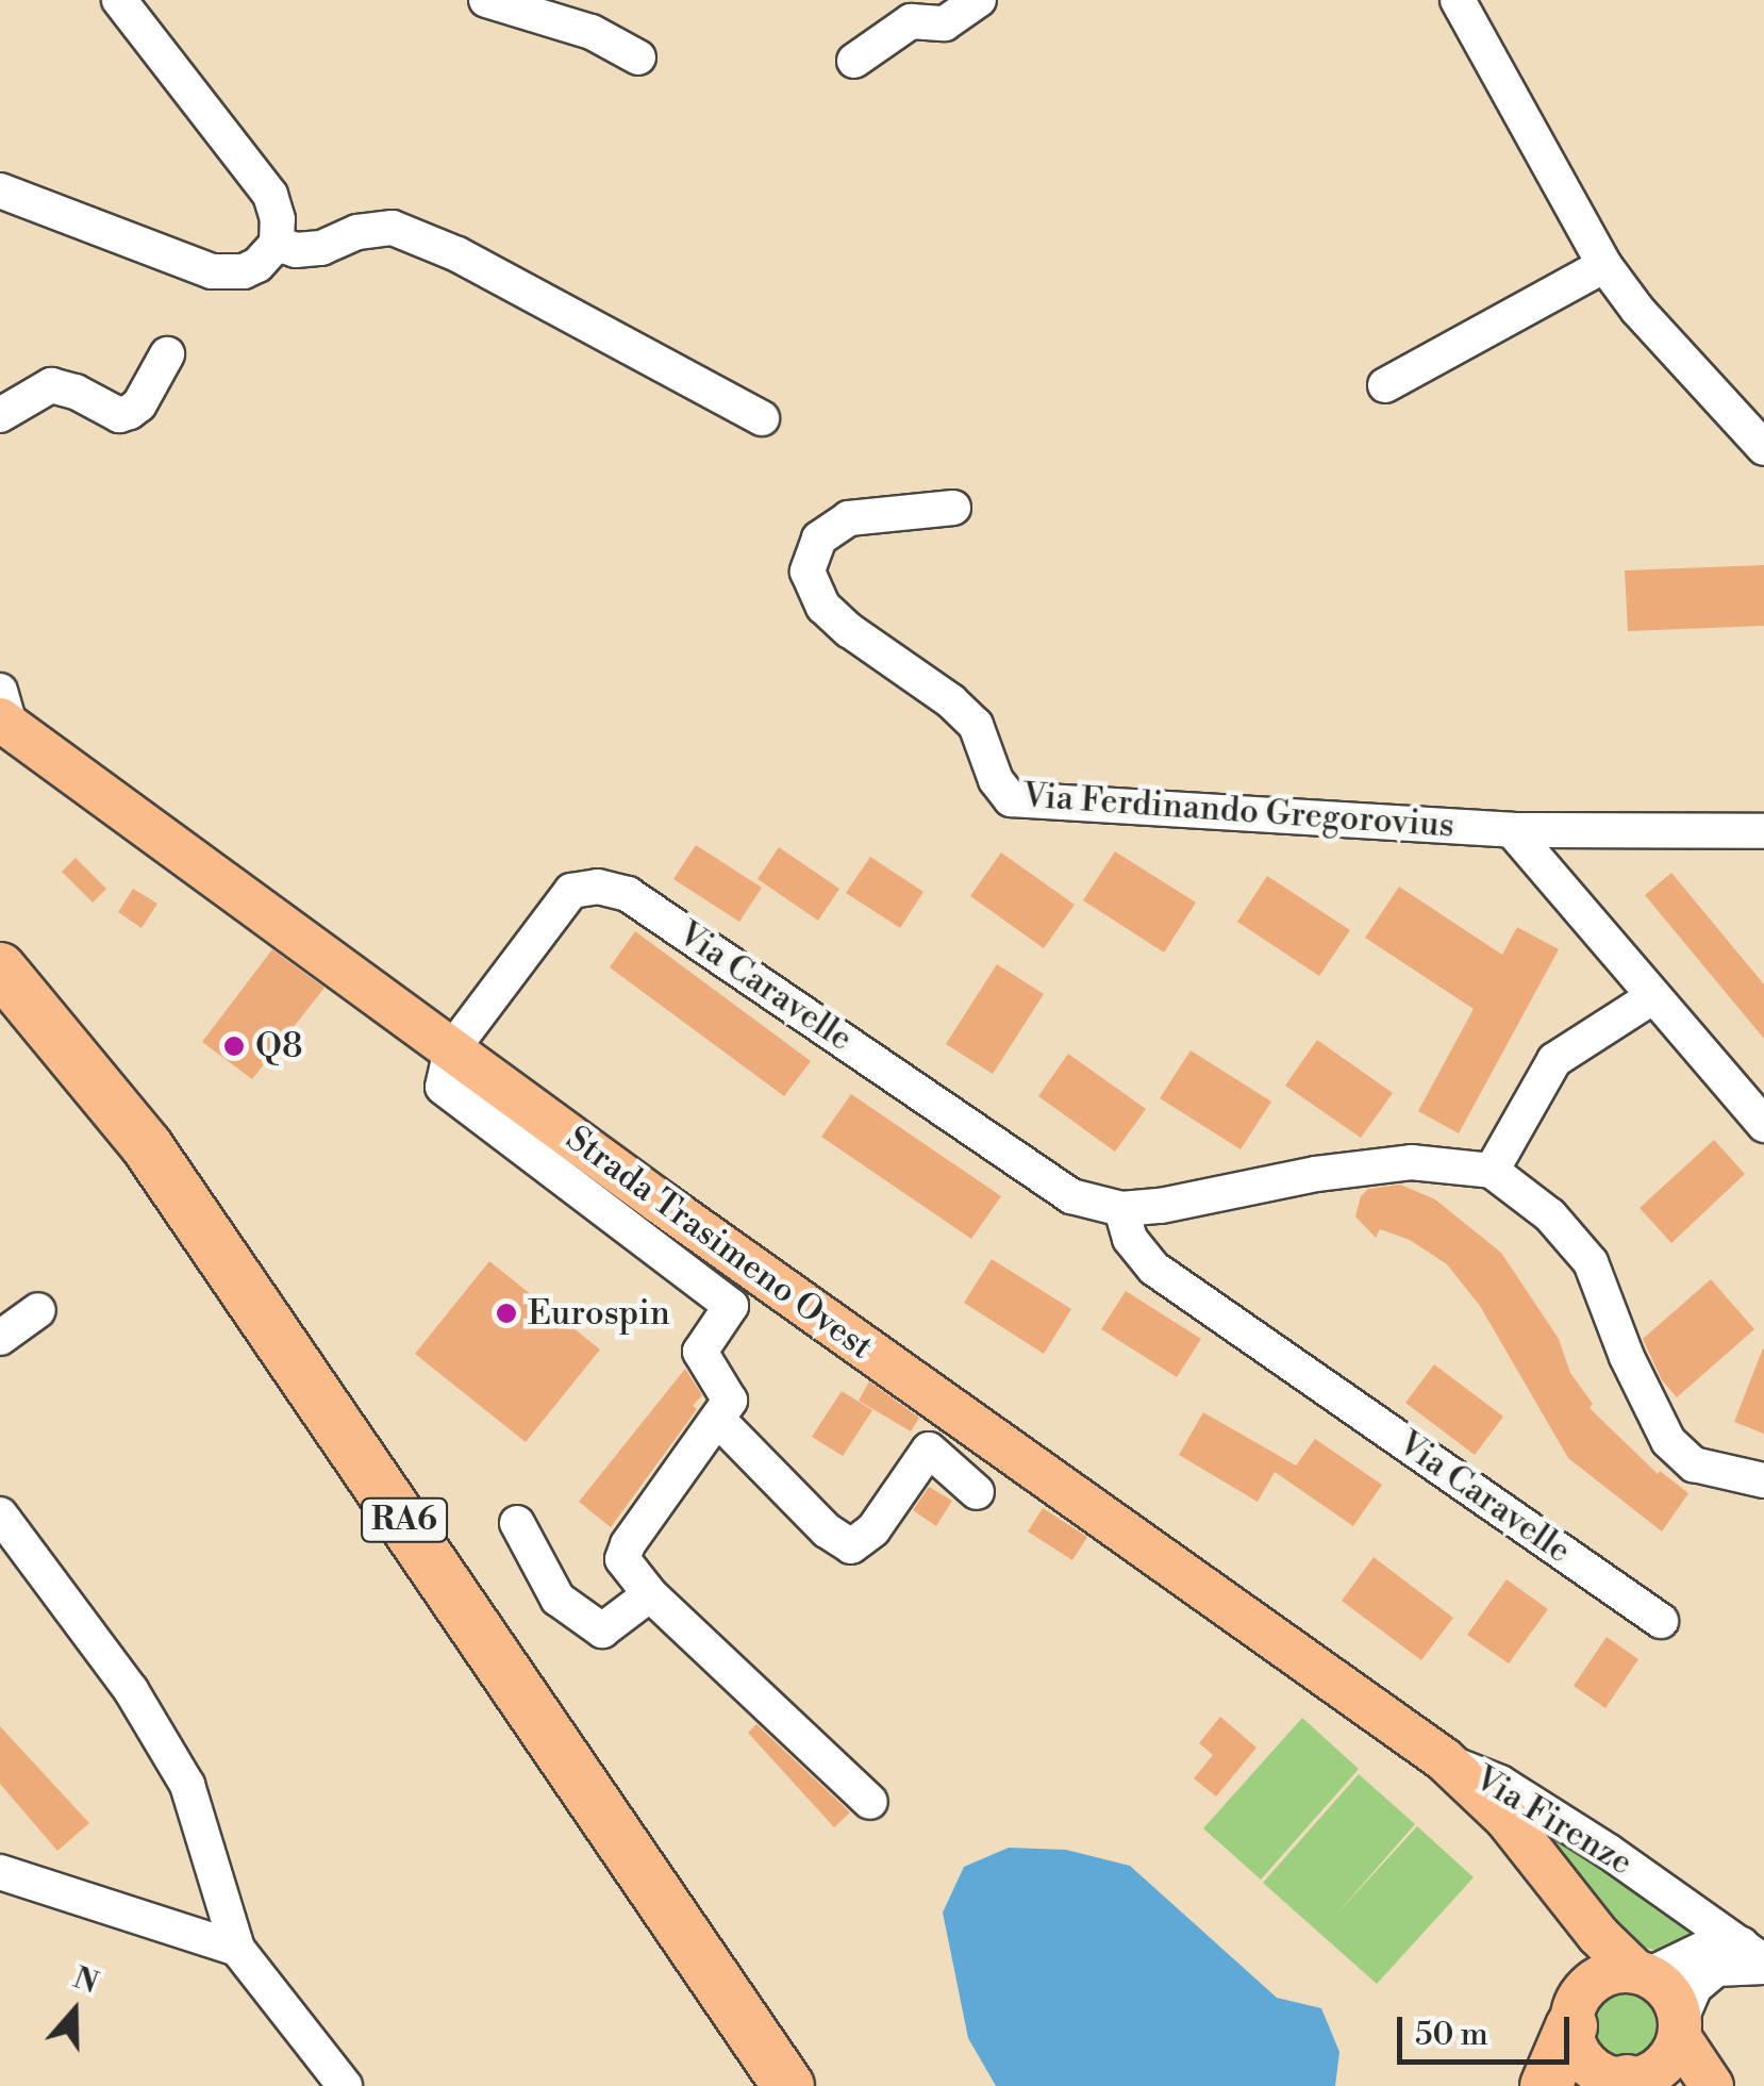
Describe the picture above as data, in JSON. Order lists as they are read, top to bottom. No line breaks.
{"streets":{"highway":["RA6"],"main road":["Strada Trasimeno Ovest","Via Firenze"],"street":["Via Ferdinando Gregorovius","Via Caravelle"]},"crossings":[["Via Caravelle","Strada Trasimeno Ovest"],["Strada Trasimeno Ovest","Via Firenze"]],"places":["Q8","Eurospin"],"scale_bar":"50 m","north":"top"}
